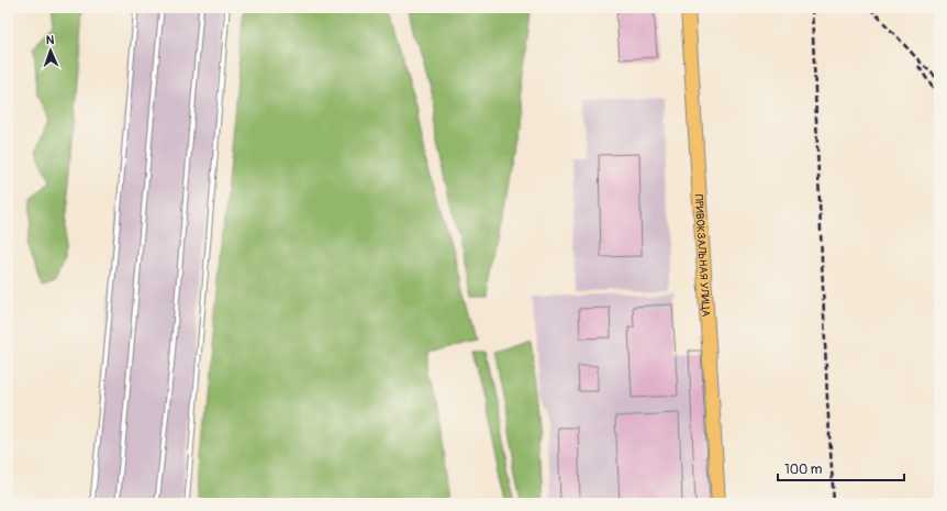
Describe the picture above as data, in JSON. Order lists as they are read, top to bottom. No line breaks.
{"streets":{"main road":["ПРИВОКЗАЛЬНАЯ УЛИЦА"]},"scale_bar":"100 m","north":"top"}
